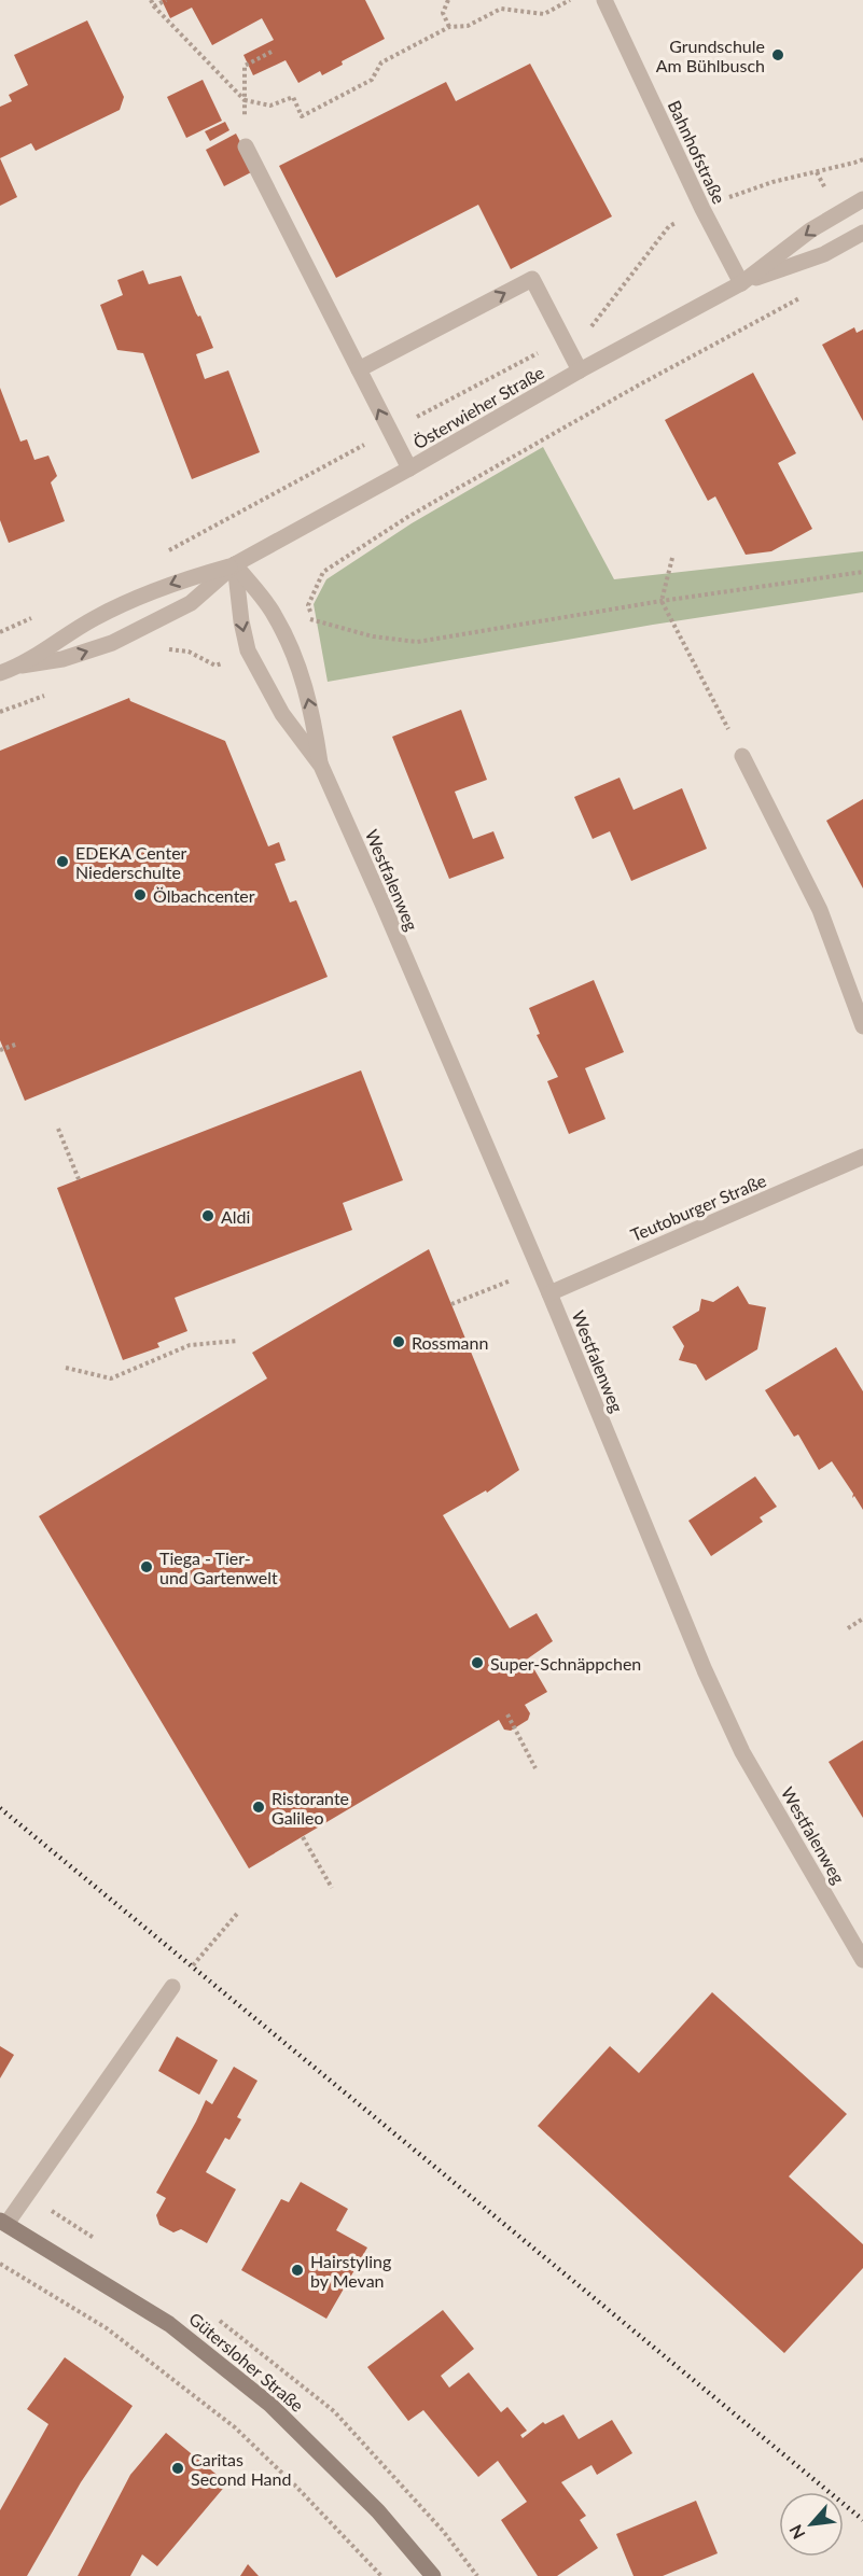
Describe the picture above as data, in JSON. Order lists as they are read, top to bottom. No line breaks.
{"streets":{"main road":["Gütersloher Straße"],"street":["Bahnhofstraße","Österwieher Straße","Westfalenweg","Teutoburger Straße"]},"crossings":[["Bahnhofstraße","Österwieher Straße"],["Österwieher Straße","Westfalenweg"],["Westfalenweg","Teutoburger Straße"]],"places":["Grundschule Am Bühlbusch","EDEKA Center Niederschulte","Ölbachcenter","Aldi","Rossmann","Tiega - Tier- und Gartenwelt","Super-Schnäppchen","Ristorante Galileo","Hairstyling by Mevan","Caritas Second Hand"],"north":"bottom left"}
